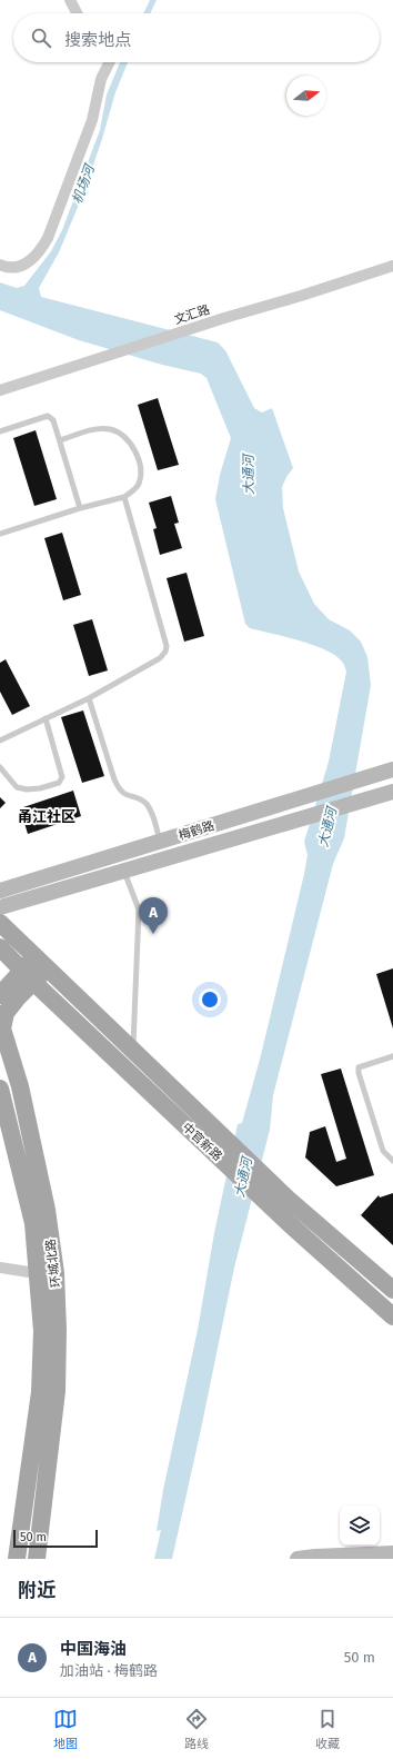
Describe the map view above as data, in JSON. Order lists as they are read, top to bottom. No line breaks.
{"streets":{"main road":["中官新路","环城北路"],"street":["文汇路","梅鹤路"]},"crossings":[["中官新路","环城北路"]],"districts":["甬江社区"],"water":["机场河","大通河"],"scale_bar":"50 m","north":"right","page":{"search":"搜索地点","pins":"A","scale":"50 m","heading":"附近","list":[{"mark":"A","name":"中国海油","note":"加油站 · 梅鹤路","value":"50 m"}],"nav":["地图","路线","收藏"]}}
